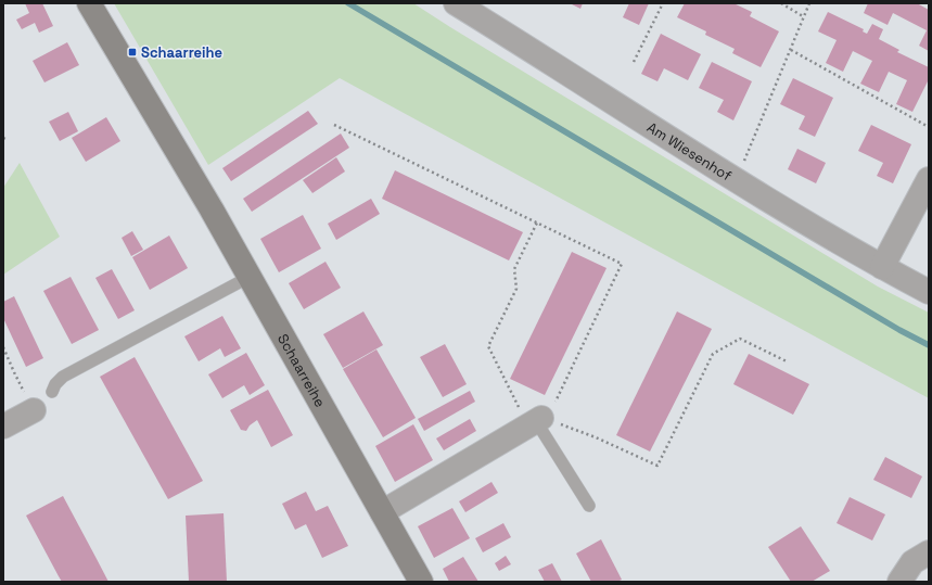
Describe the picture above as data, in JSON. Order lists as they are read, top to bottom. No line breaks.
{"streets":{"main road":["Schaarreihe"],"street":["Am Wiesenhof"]},"places":{"transit":["Schaarreihe"]}}
